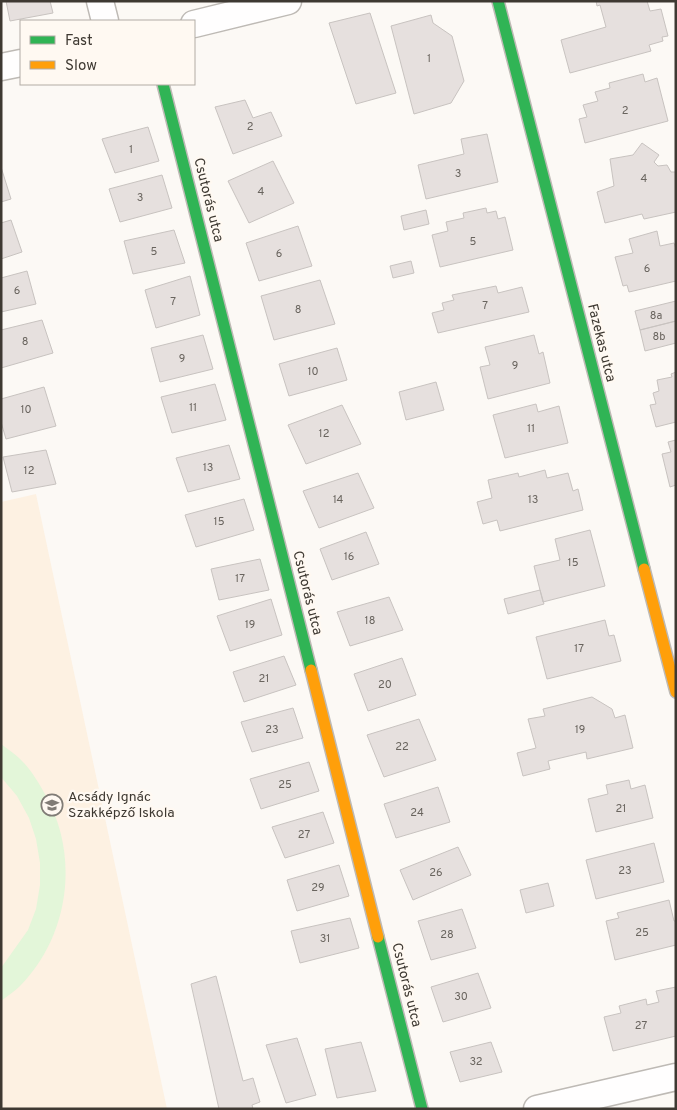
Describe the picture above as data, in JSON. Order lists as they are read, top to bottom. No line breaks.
{"streets":{"street":["Csutorás utca","Fazekas utca"]},"places":{"school or university":["Acsády Ignác Szakképző Iskola"]},"house_numbers":["1","2","2","1","3","4","4","3","5","5","6","6","6","7","7","8","8a","8b","8","9","9","10","11","10","11","12","13","12","14","13","15","16","15","17","18","19","17","21","20","23","19","22","25","21","24","27","23","26","29","25","28","31","30","27","32"],"legend":["Fast","Slow"]}
